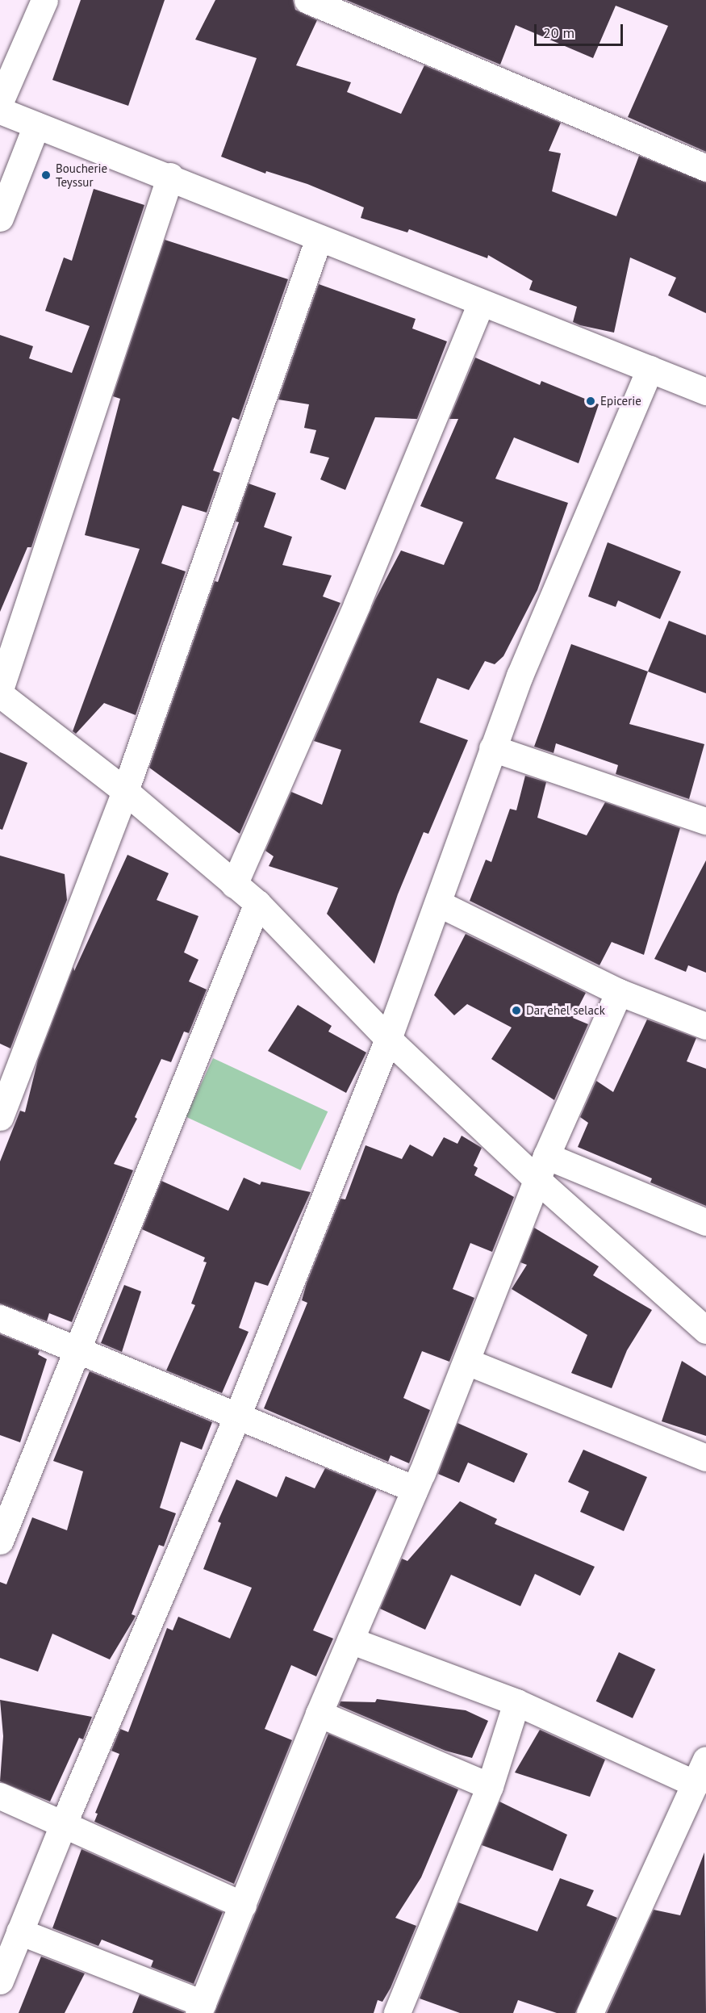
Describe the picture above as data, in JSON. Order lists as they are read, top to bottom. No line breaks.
{"places":["Boucherie Teyssur","Epicerie","Dar ehel selack"],"scale_bar":"20 m"}
